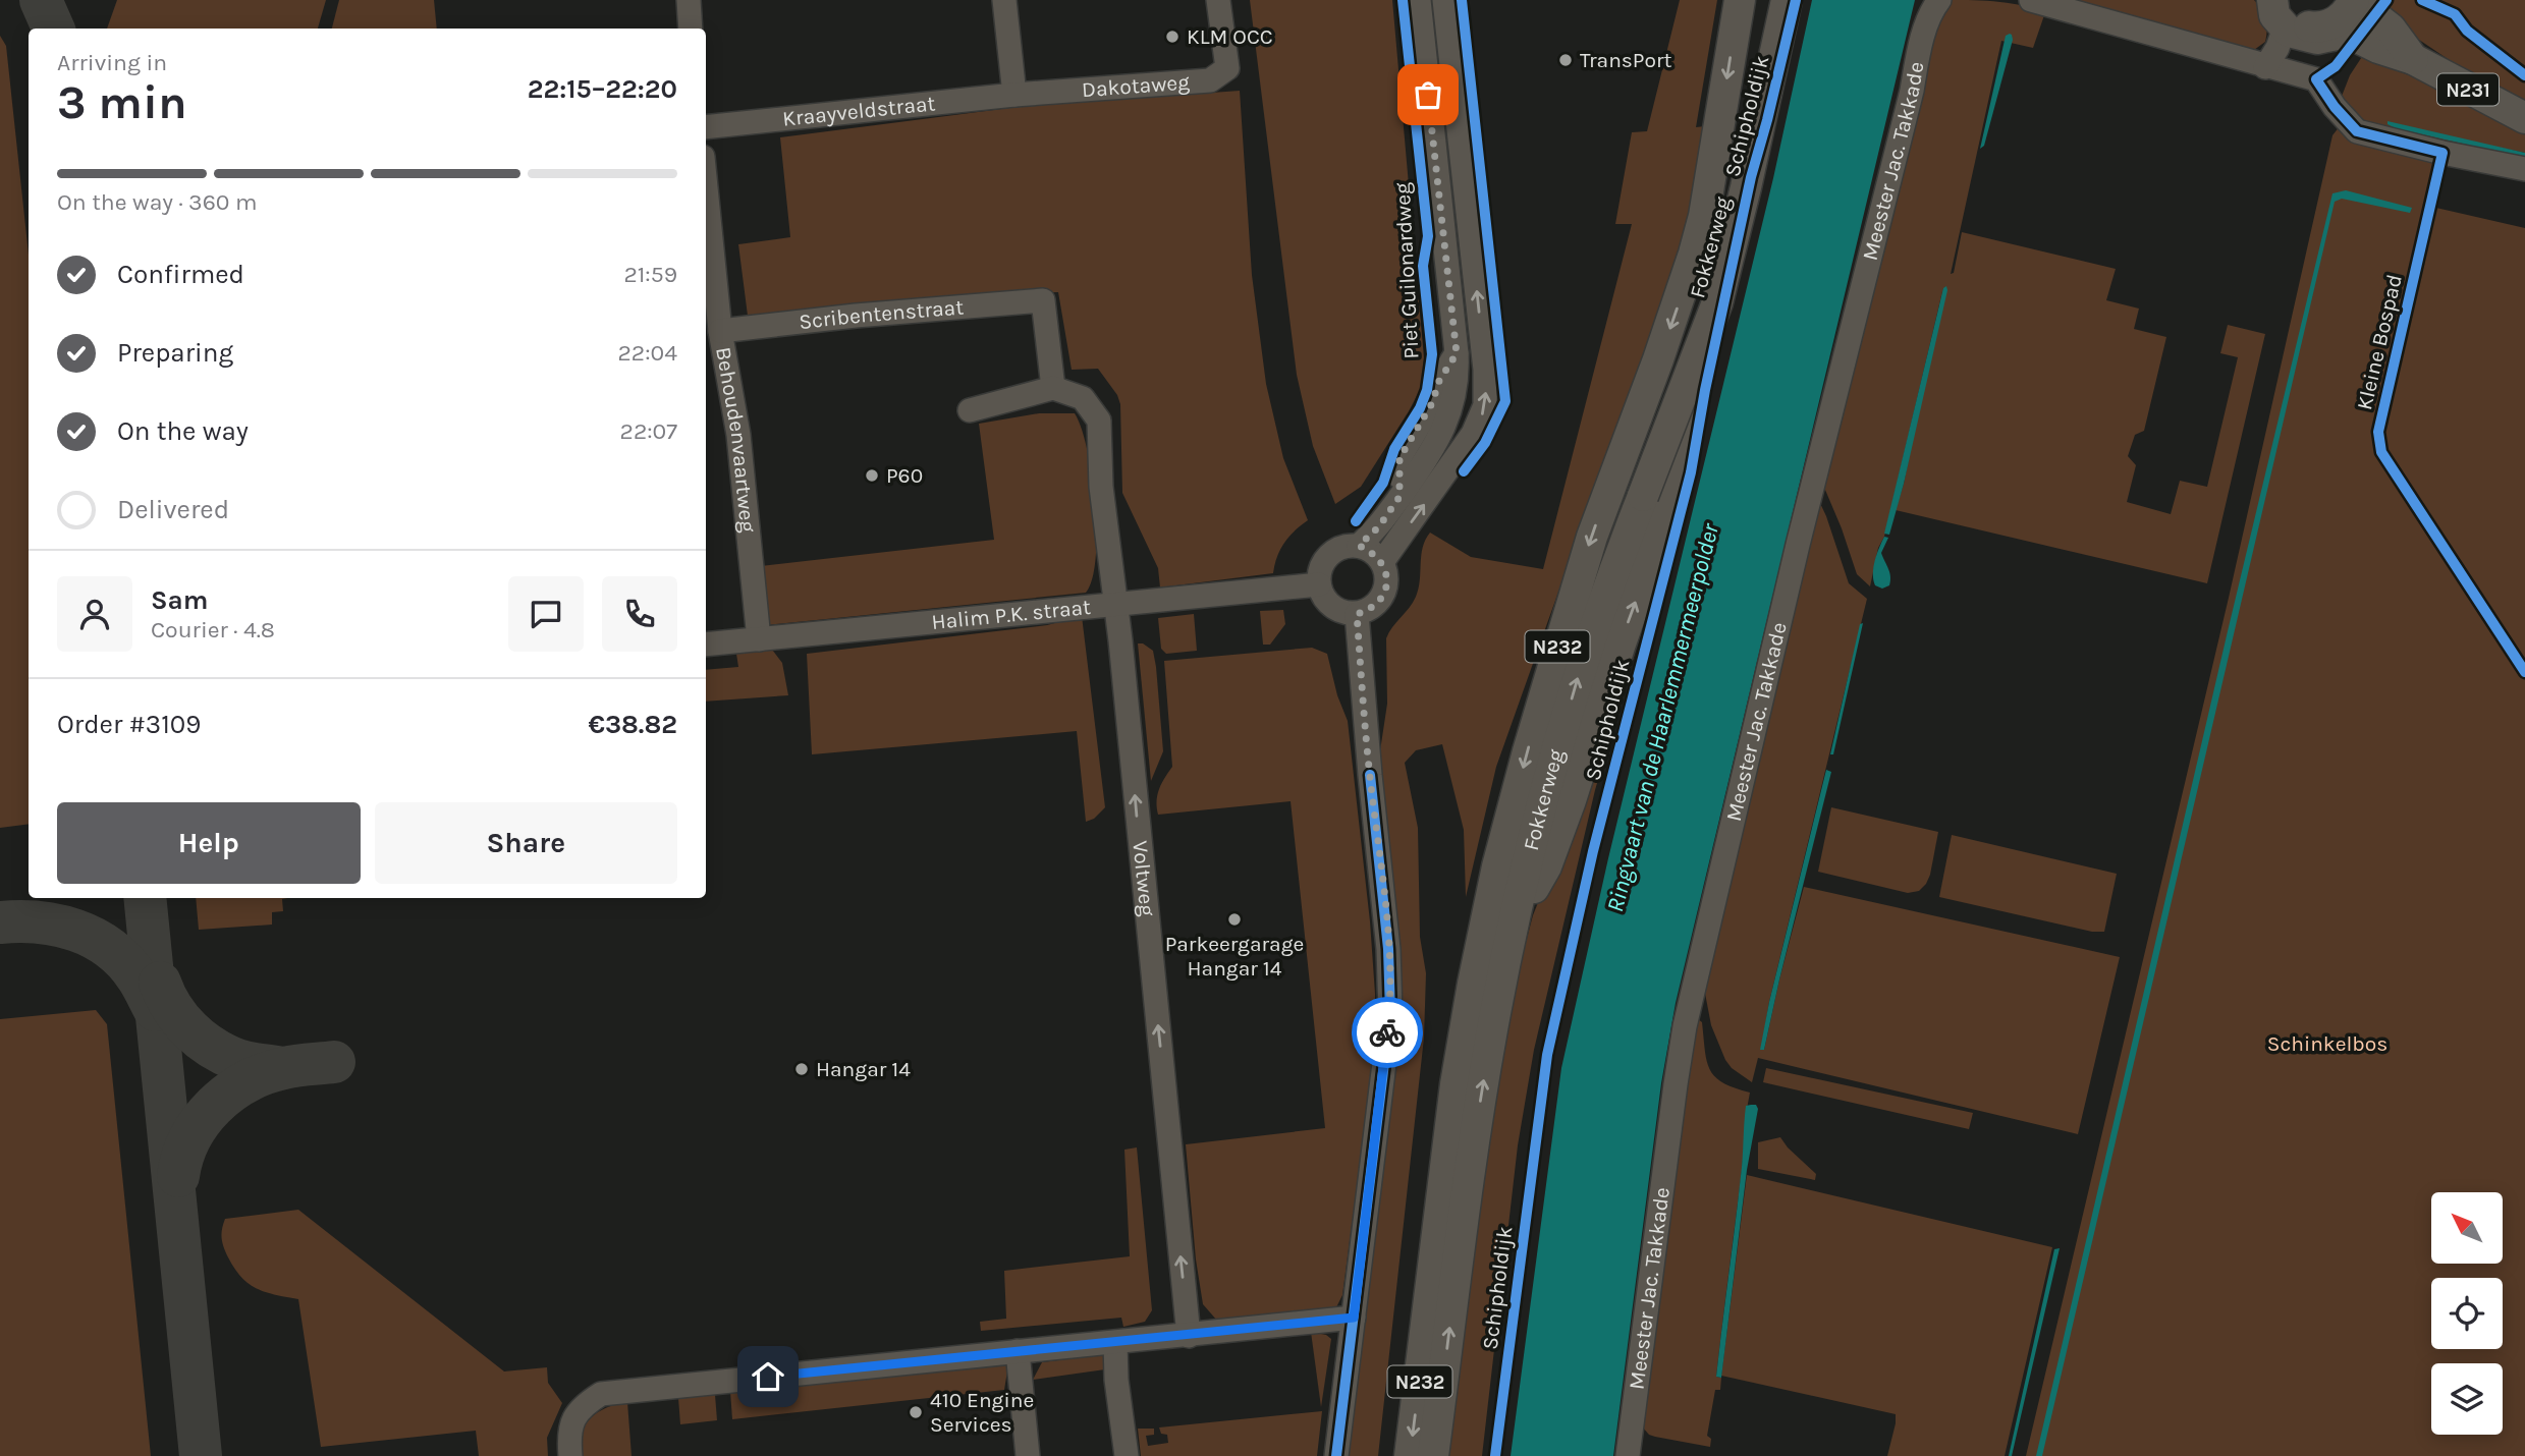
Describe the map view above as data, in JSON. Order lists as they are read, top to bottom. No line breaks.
{"streets":{"main road":["N231","Fokkerweg","N232"],"street":["Dakotaweg","Kraayveldstraat","Meester Jac. Takkade","Piet Guilonardweg","Scribentenstraat","Behoudenvaartweg","Halim P.K. straat","Voltweg"],"cycle path":["Schipholdijk","Kleine Bospad"]},"crossings":[["Dakotaweg","Kraayveldstraat"],["Fokkerweg","N232"],["Piet Guilonardweg","Halim P.K. straat"],["Scribentenstraat","Behoudenvaartweg"],["Scribentenstraat","Voltweg"],["Behoudenvaartweg","Halim P.K. straat"],["Halim P.K. straat","Voltweg"]],"one_way":["Voltweg"],"water":["Ringvaart van de Haarlemmermeerpolder"],"parks":["Schinkelbos"],"places":["KLM OCC","TransPort","P60","Parkeergarage Hangar 14","Hangar 14","410 Engine Services"],"north":"top left","page":{"heading":["3 min","Arriving in","22:15–22:20"],"panel":["Sam","Courier · 4.8","Order #3109","€38.82"],"bar":"On the way · 360 m","list":[["Confirmed","21:59"],["Preparing","22:04"],["On the way","22:07"],"Delivered"],"buttons":["Help","Share"]}}
